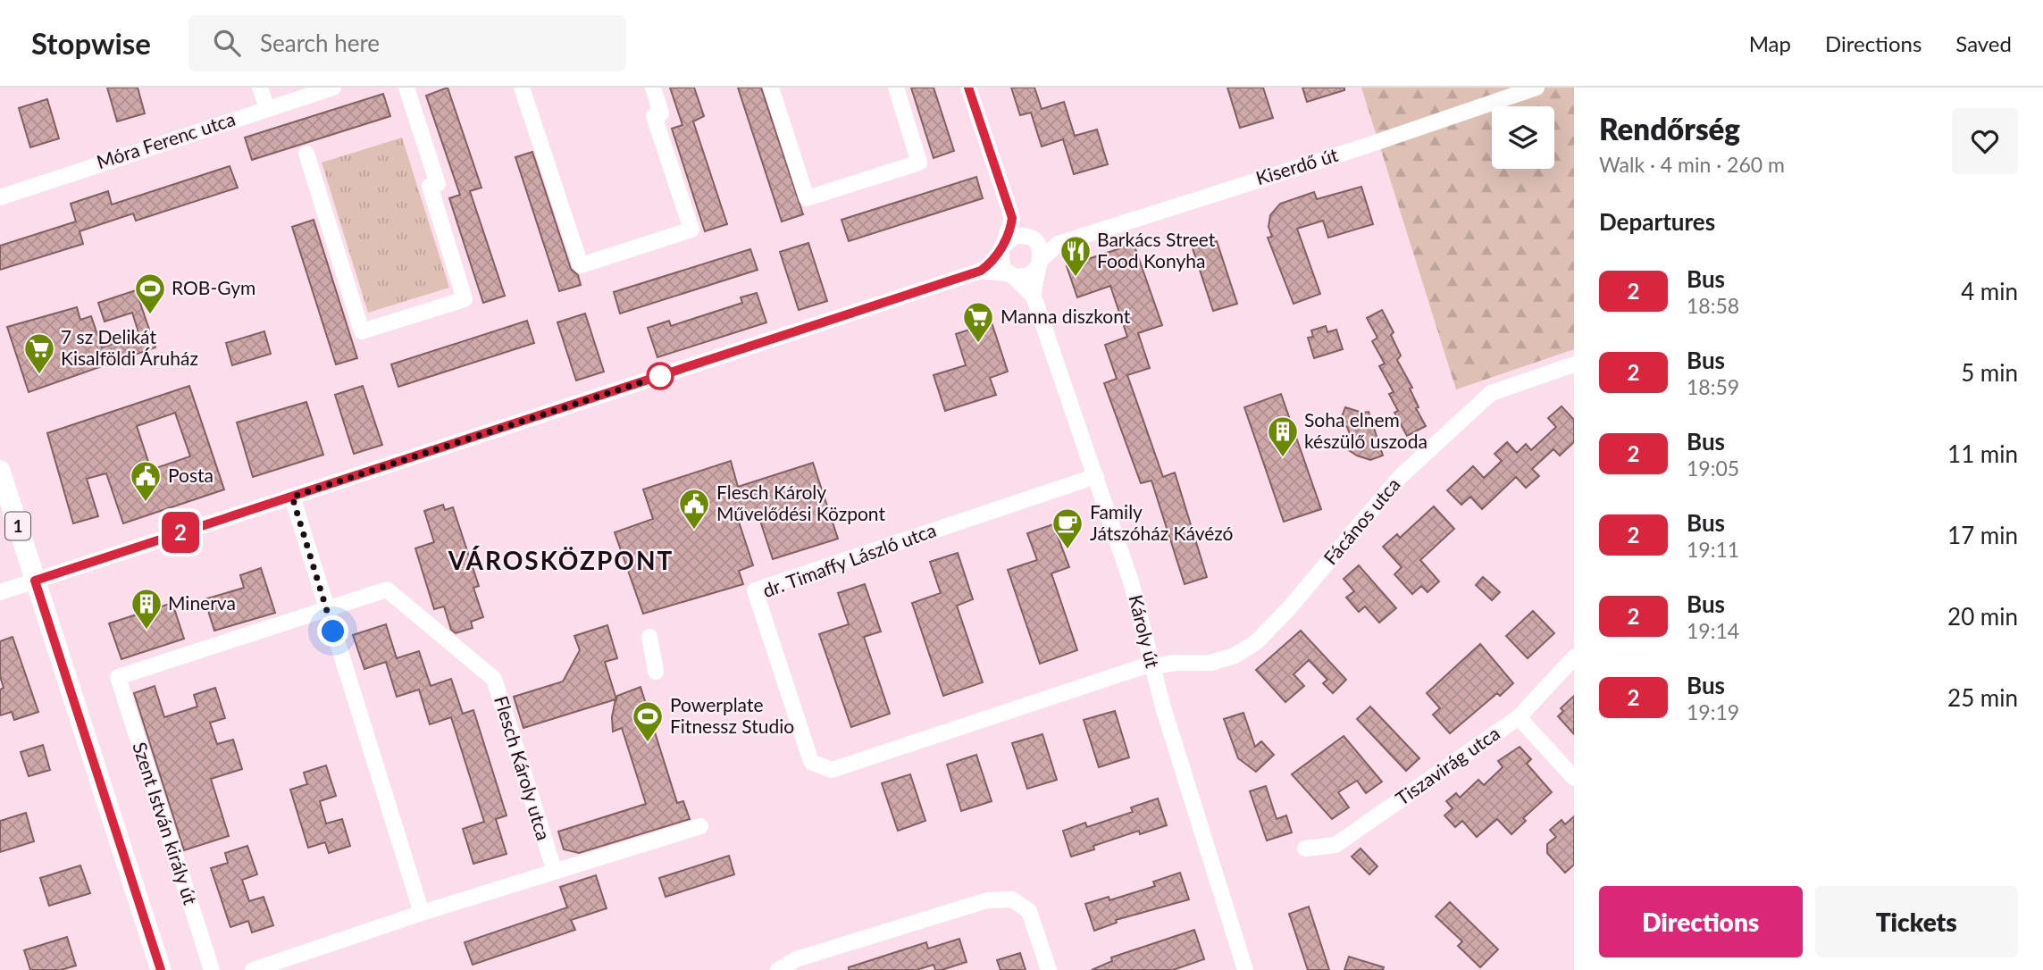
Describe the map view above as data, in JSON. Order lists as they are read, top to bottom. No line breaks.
{"streets":{"main road":["1"],"street":["Móra Ferenc utca","Kiserdő út","Fácános utca","dr. Timaffy László utca","Károly út","Tiszavirág utca","Flesch Károly utca","Szent István király út"]},"crossings":[["Kiserdő út","Károly út"],["Fácános utca","dr. Timaffy László utca"],["Fácános utca","Károly út"],["dr. Timaffy László utca","Károly út"],["Flesch Károly utca","Szent István király út"]],"districts":["VÁROSKÖZPONT"],"places":{"restaurant":["Barkács Street Food Konyha"],"sports":["ROB-Gym","Powerplate Fitnessz Studio"],"supermarket":["Manna diszkont","7 sz Delikát Kisalföldi Áruház"],"building":["Soha elnem készülő uszoda","Minerva"],"public building":["Posta","Flesch Károly Művelődési Központ"],"cafe":["Family Játszóház Kávézó"]},"lines":["bus line 2"],"page":{"header":"Stopwise","search":"Search here","nav":["Map","Directions","Saved"],"on_map":"2","heading":[["Rendőrség","Walk · 4 min · 260 m"],"Departures"],"list":[{"mark":"2","name":"Bus","note":"18:58","value":"4 min"},{"mark":"2","name":"Bus","note":"18:59","value":"5 min"},{"mark":"2","name":"Bus","note":"19:05","value":"11 min"},{"mark":"2","name":"Bus","note":"19:11","value":"17 min"},{"mark":"2","name":"Bus","note":"19:14","value":"20 min"},{"mark":"2","name":"Bus","note":"19:19","value":"25 min"}],"buttons":["Directions","Tickets"]}}
